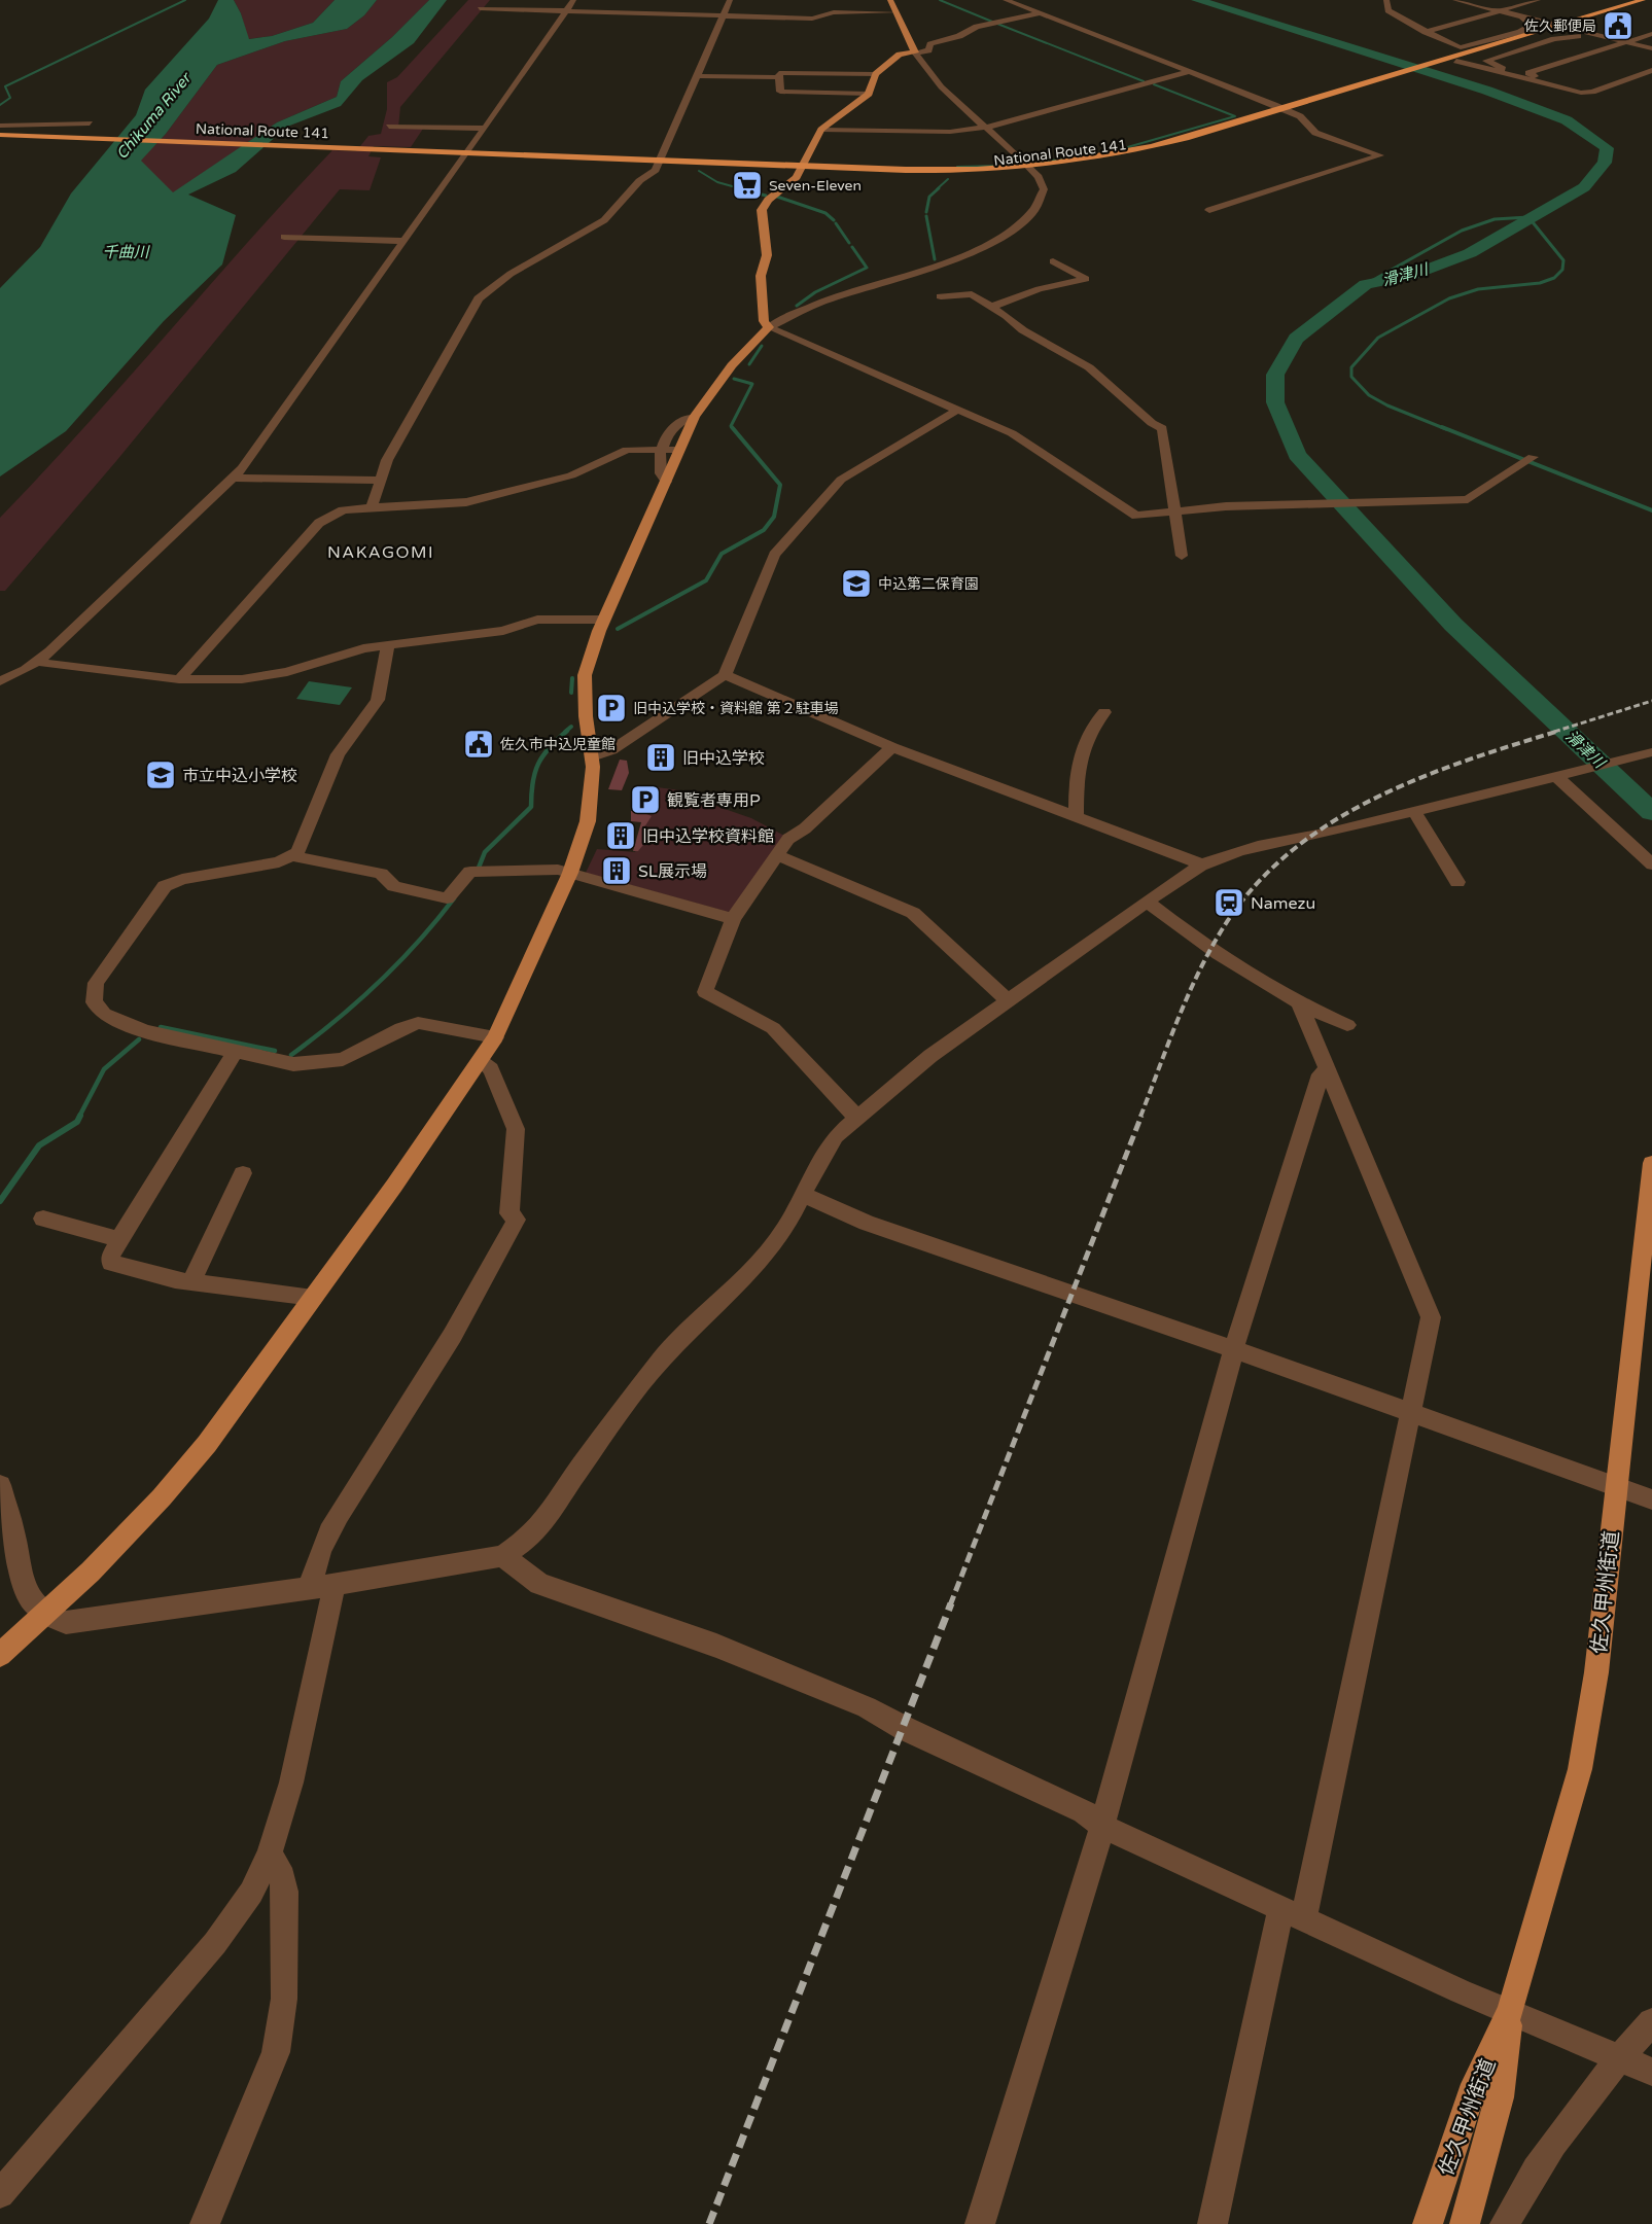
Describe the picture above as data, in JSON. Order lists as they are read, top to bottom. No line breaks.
{"streets":{"highway":["National Route 141"],"main road":["佐久甲州街道"]},"districts":["NAKAGOMI"],"water":["Chikuma River","千曲川","滑津川"],"places":{"public building":["佐久郵便局","佐久市中込児童館"],"supermarket":["Seven-Eleven"],"school or university":["中込第二保育園","市立中込小学校"],"parking":["旧中込学校・資料館 第２駐車場","観覧者専用P"],"building":["旧中込学校","旧中込学校資料館","SL展示場"],"station":["Namezu"]}}
